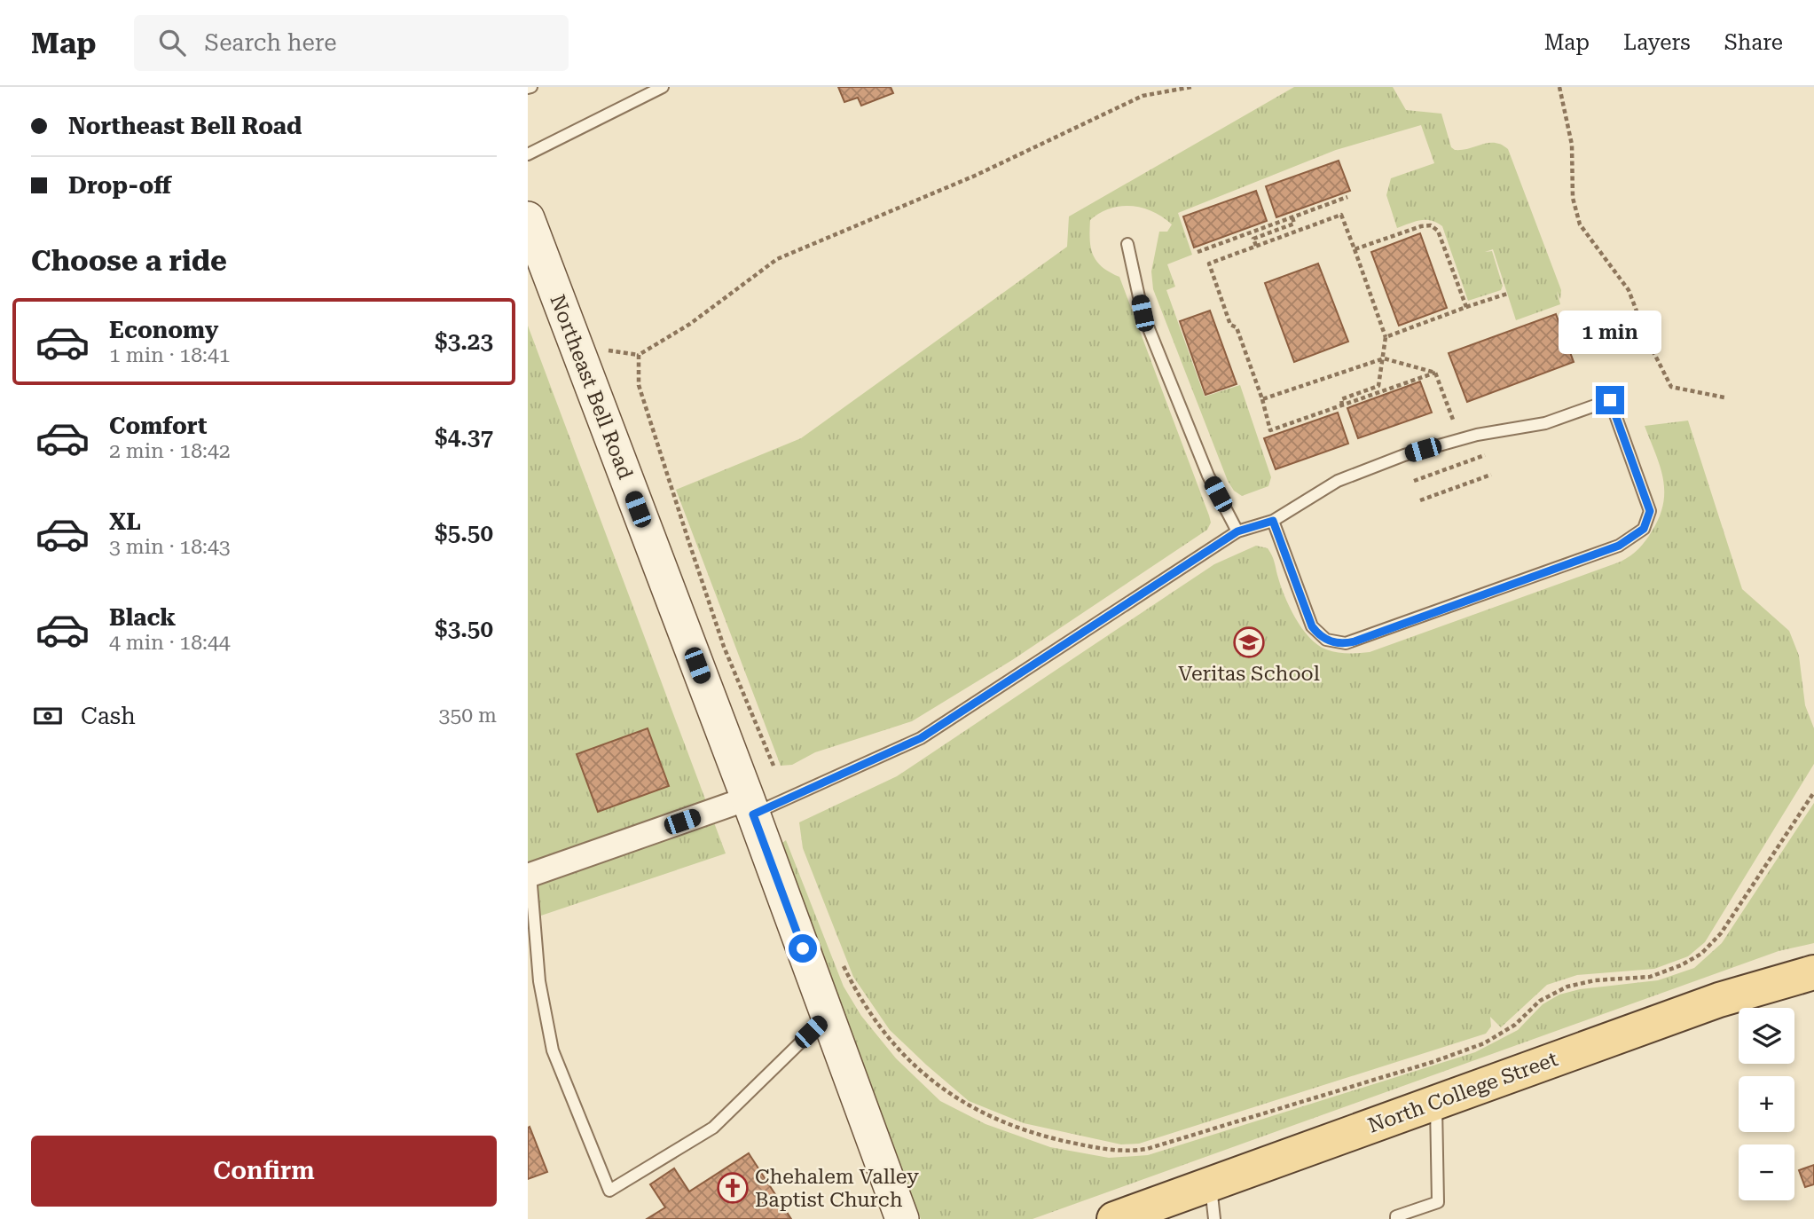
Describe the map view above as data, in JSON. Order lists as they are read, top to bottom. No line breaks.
{"streets":{"main road":["Northeast Bell Road","North College Street"]},"places":{"school or university":["Veritas School"],"church":["Chehalem Valley Baptist Church"]},"page":{"header":"Map","search":"Search here","nav":["Map","Layers","Share"],"banner":["Northeast Bell Road","Drop-off"],"heading":"Choose a ride","list":[{"name":"Economy","note":"1 min · 18:41","value":"$3.23"},{"name":"Comfort","note":"2 min · 18:42","value":"$4.37"},{"name":"XL","note":"3 min · 18:43","value":"$5.50"},{"name":"Black","note":"4 min · 18:44","value":"$3.50"}],"bubble":"1 min","pay":["Cash","350 m"],"map_buttons":["+","−"],"buttons":"Confirm"}}
